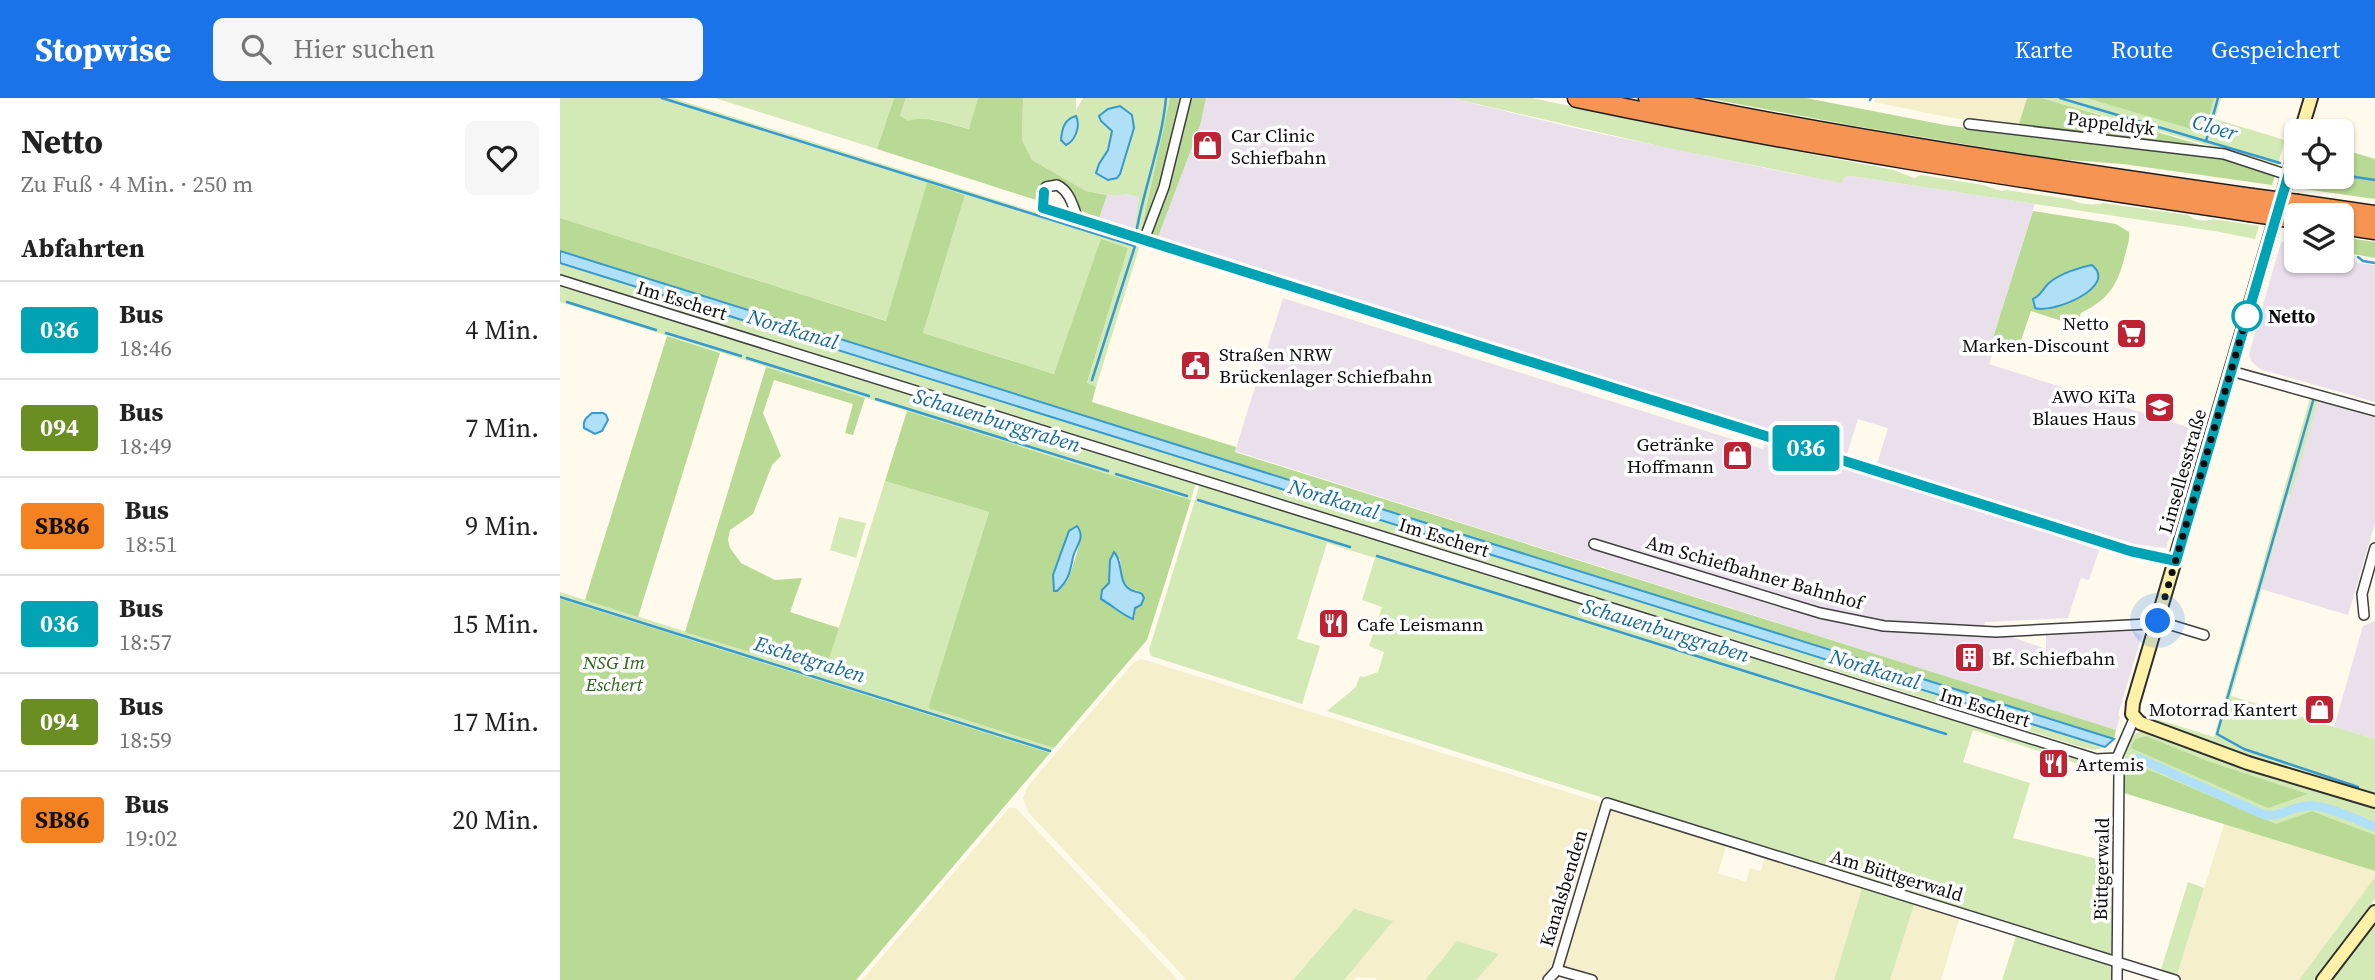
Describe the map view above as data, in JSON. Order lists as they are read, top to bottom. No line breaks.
{"streets":{"street":["Pappeldyk","Im Eschert","Linsellesstraße","Am Schiefbahner Bahnhof","Büttgerwald","Am Büttgerwald","Kanalsbenden"]},"crossings":[["Im Eschert","Büttgerwald"],["Linsellesstraße","Am Schiefbahner Bahnhof"],["Büttgerwald","Am Büttgerwald"],["Am Büttgerwald","Kanalsbenden"]],"water":["Cloer","Nordkanal","Schauenburggraben","Eschetgraben"],"parks":["NSG Im Eschert"],"places":{"shop":["Car Clinic Schiefbahn","Getränke Hoffmann","Motorrad Kantert"],"other":["Netto"],"supermarket":["Netto Marken-Discount"],"public building":["Straßen NRW Brückenlager Schiefbahn"],"school or university":["AWO KiTa Blaues Haus"],"restaurant":["Cafe Leismann","Artemis"],"building":["Bf. Schiefbahn"]},"lines":["bus line 036"],"page":{"header":"Stopwise","search":"Hier suchen","nav":["Karte","Route","Gespeichert"],"heading":[["Netto","Zu Fuß · 4 Min. · 250 m"],"Abfahrten"],"on_map":"036","list":[{"mark":"036","name":"Bus","note":"18:46","value":"4 Min."},{"mark":"094","name":"Bus","note":"18:49","value":"7 Min."},{"mark":"SB86","name":"Bus","note":"18:51","value":"9 Min."},{"mark":"036","name":"Bus","note":"18:57","value":"15 Min."},{"mark":"094","name":"Bus","note":"18:59","value":"17 Min."},{"mark":"SB86","name":"Bus","note":"19:02","value":"20 Min."}]}}
